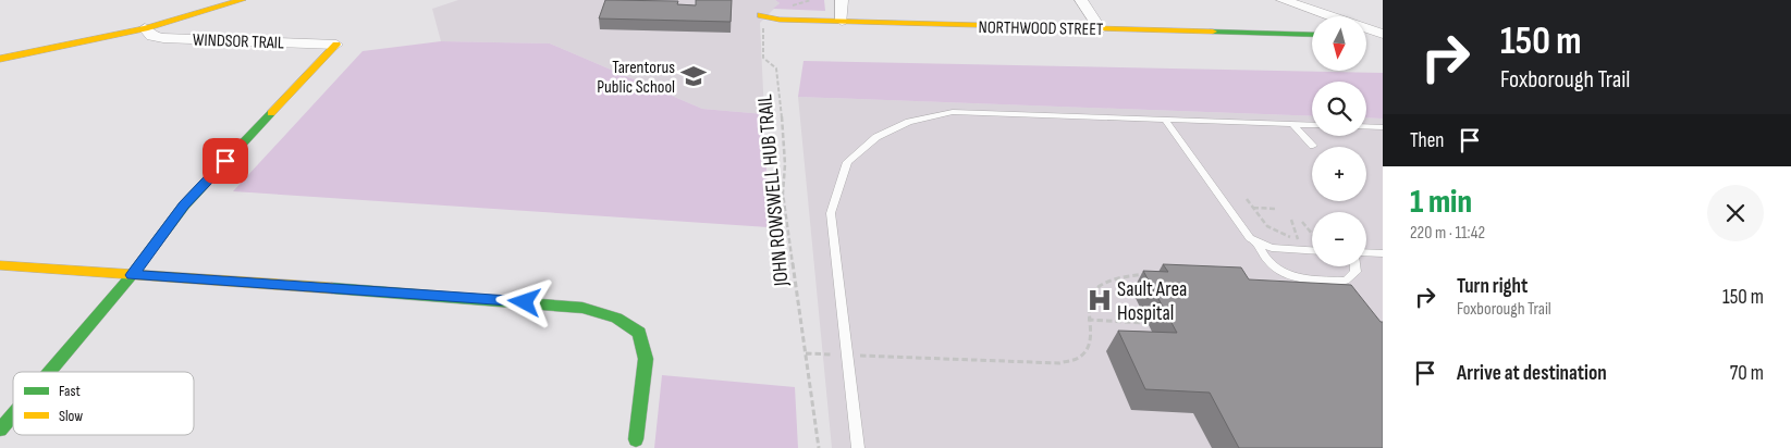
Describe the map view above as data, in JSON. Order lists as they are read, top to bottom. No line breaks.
{"streets":{"street":["NORTHWOOD STREET","WINDSOR TRAIL"],"path":["JOHN ROWSWELL HUB TRAIL"]},"crossings":[["NORTHWOOD STREET","JOHN ROWSWELL HUB TRAIL"]],"places":{"school or university":["Tarentorus Public School"],"hospital":["Sault Area Hospital"]},"legend":["Fast","Slow"],"north":"bottom","page":{"turn":["150 m","Foxborough Trail"],"map_buttons":["+","−"],"then":"Then","heading":["1 min","220 m · 11:42"],"list":[{"name":"Turn right","note":"Foxborough Trail","value":"150 m"},{"name":"Arrive at destination","value":"70 m"}]}}
